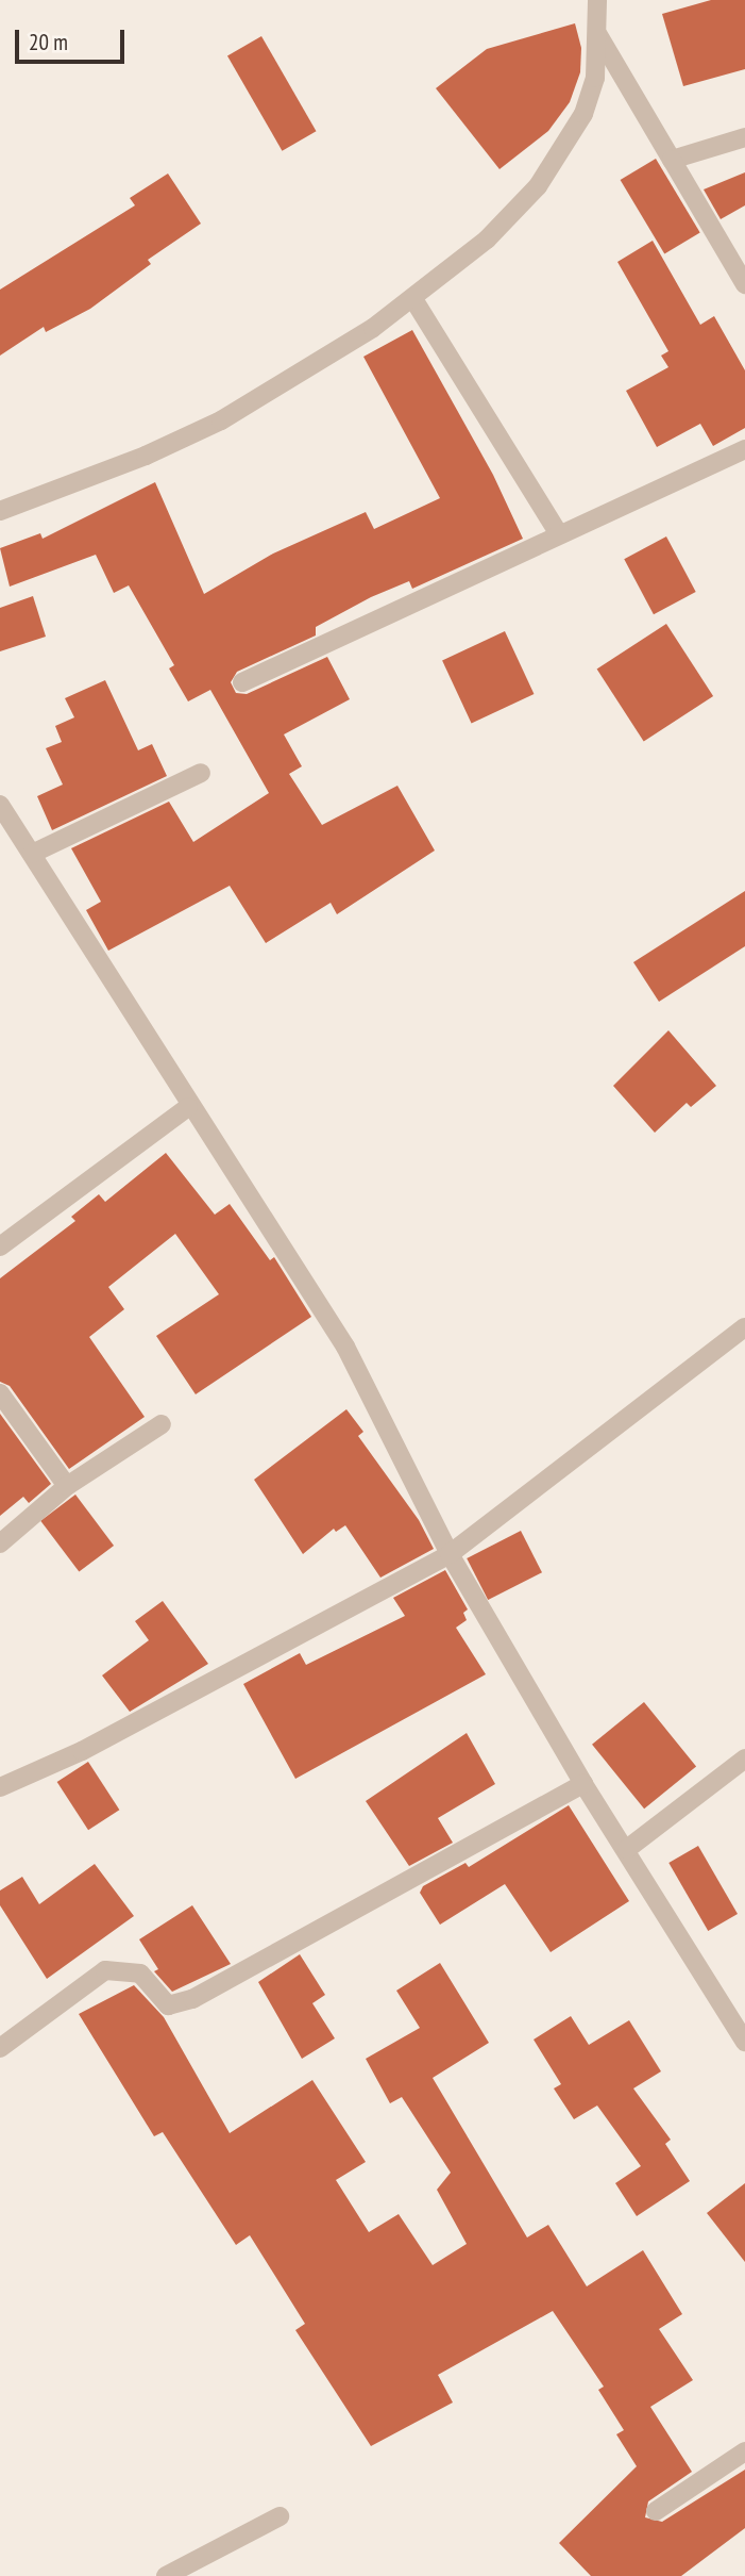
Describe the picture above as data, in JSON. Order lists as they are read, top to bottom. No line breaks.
{"scale_bar":"20 m"}
